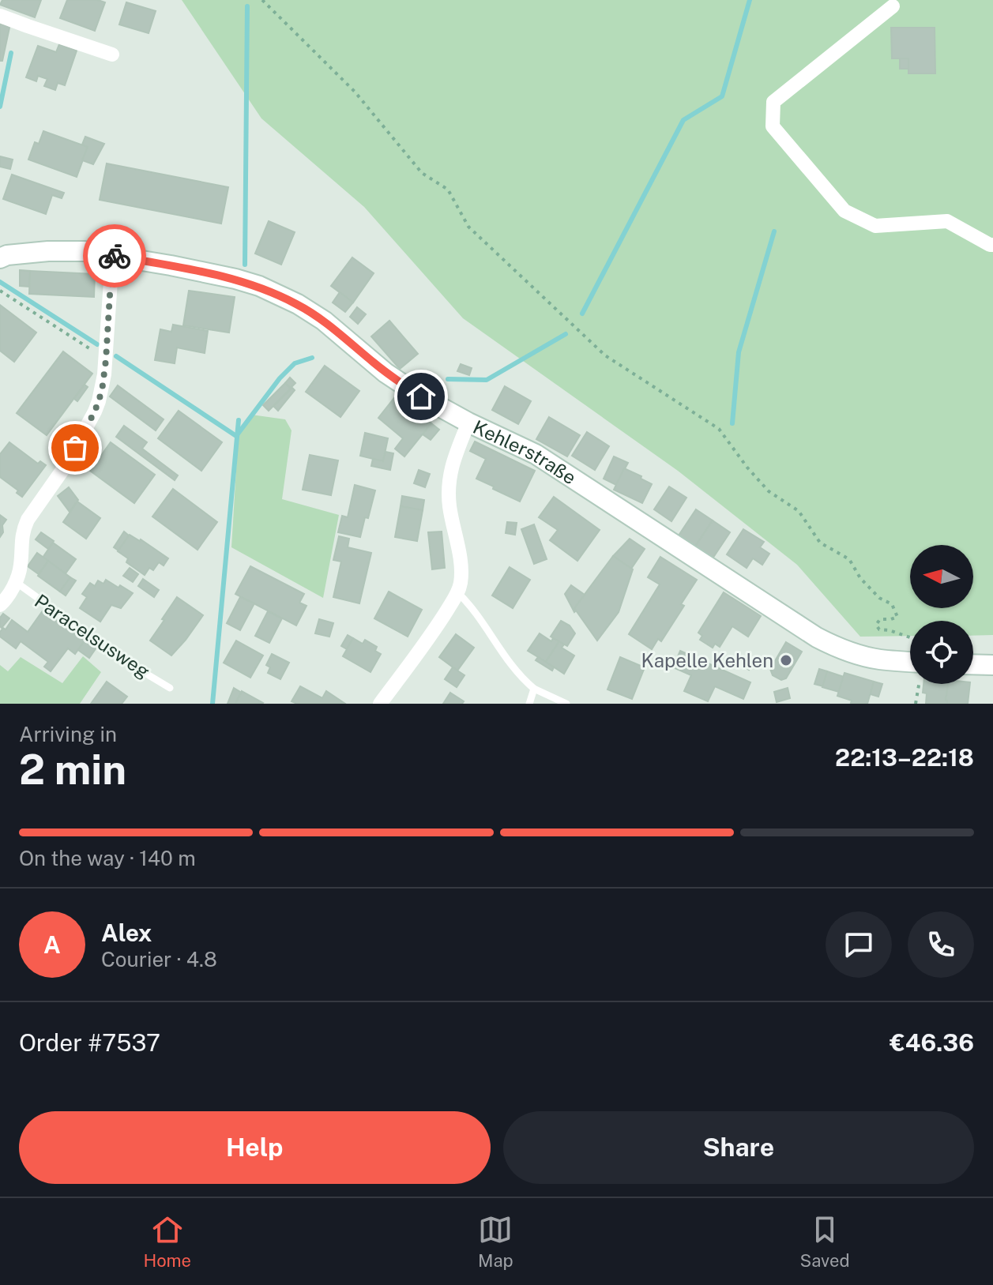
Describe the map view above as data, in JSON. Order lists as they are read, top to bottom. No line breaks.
{"streets":{"street":["Kehlerstraße","Paracelsusweg"]},"crossings":[["Kehlerstraße","Paracelsusweg"]],"places":["Kapelle Kehlen"],"north":"left","page":{"heading":["2 min","Arriving in","22:13–22:18"],"panel":["Alex","Courier · 4.8","Order #7537","€46.36"],"bar":"On the way · 140 m","round":"A","buttons":["Help","Share"],"tabs":["Home","Map","Saved"]}}
